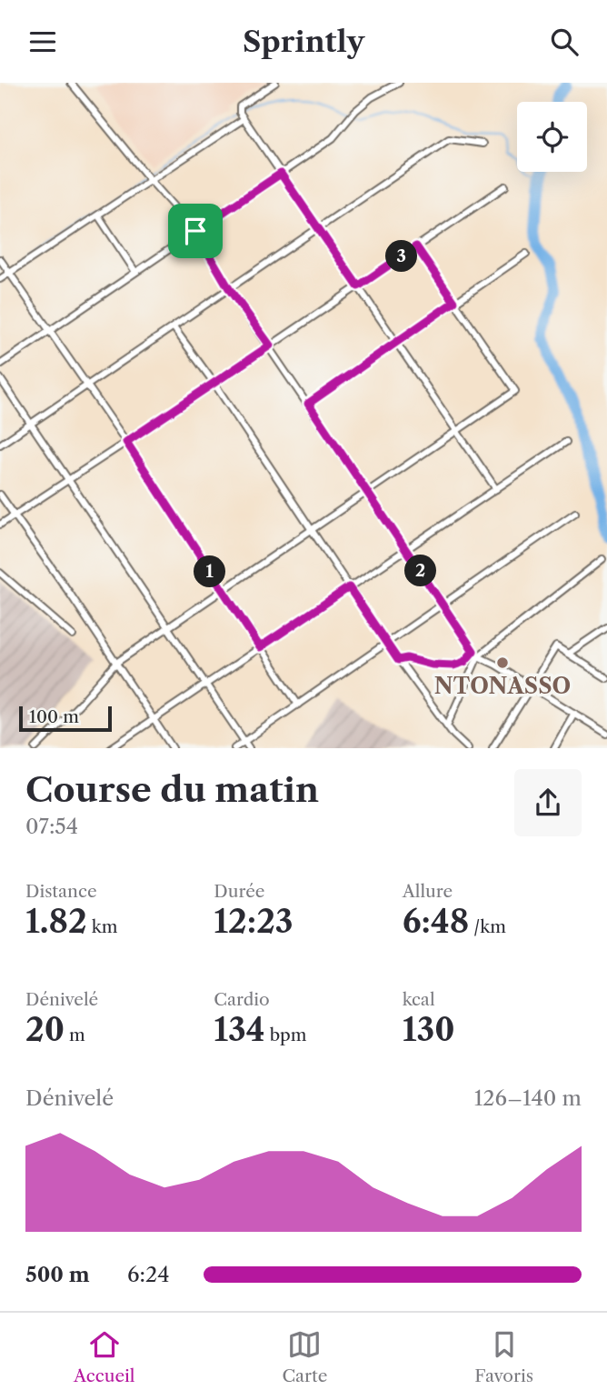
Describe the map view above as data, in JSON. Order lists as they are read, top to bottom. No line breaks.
{"places":["NTONASSO"],"scale_bar":"100 m","page":{"header":"Sprintly","pins":["3","2","1"],"scale":"100 m","heading":["Course du matin","07:54"],"stats":[["Distance","1.82 km"],["Durée","12:23"],["Allure","6:48 /km"],["Dénivelé","20 m"],["Cardio","134 bpm"],["kcal","130"]],"chart":["Dénivelé","126–140 m"],"list":[{"name":"500 m","note":"6:24"}],"tabs":["Accueil","Carte","Favoris"]}}
